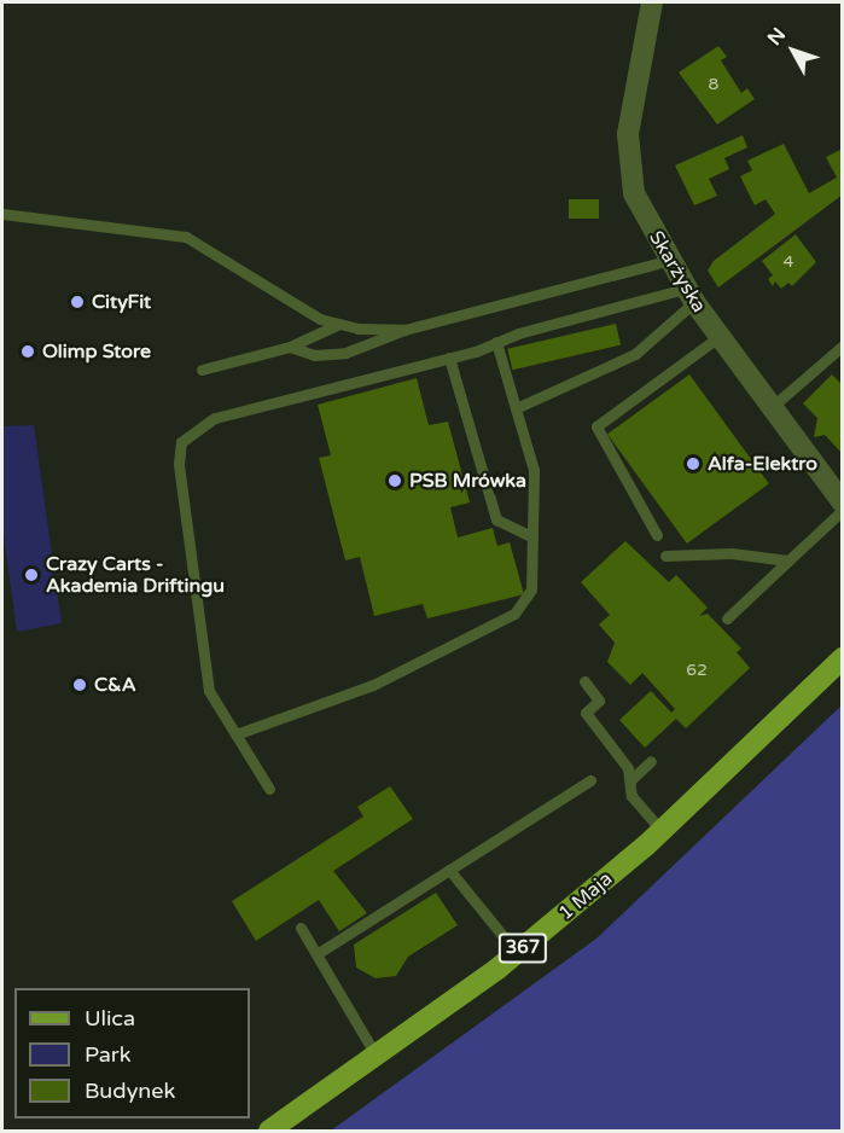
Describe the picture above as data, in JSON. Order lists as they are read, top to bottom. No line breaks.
{"streets":{"main road":["1 Maja","367"],"street":["Skarżyska"]},"places":["CityFit","Olimp Store","Alfa-Elektro","PSB Mrówka","Crazy Carts - Akademia Driftingu","C&A"],"house_numbers":["8","4","62"],"legend":["Ulica","Park","Budynek"],"north":"top left"}
